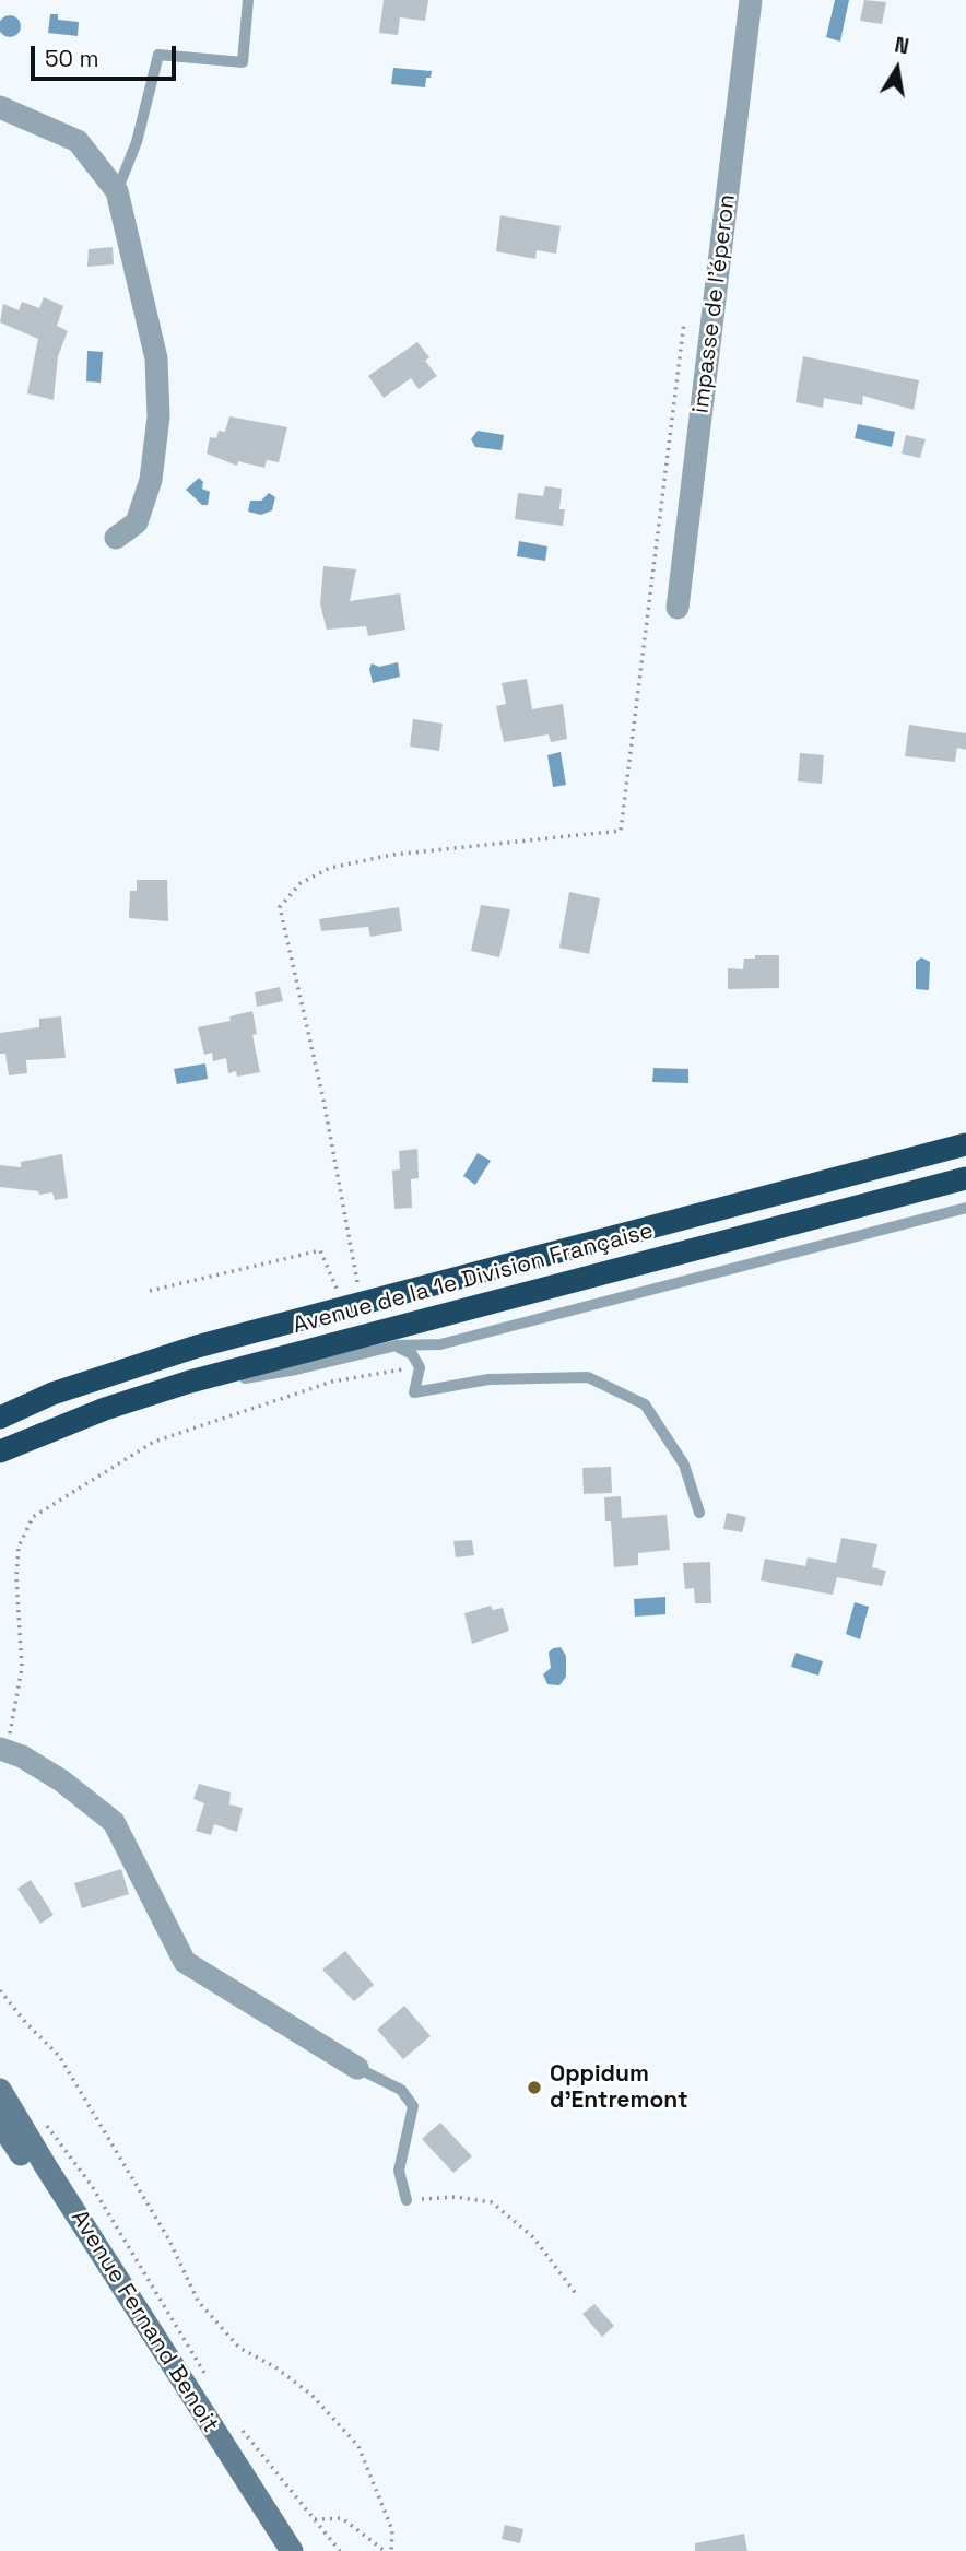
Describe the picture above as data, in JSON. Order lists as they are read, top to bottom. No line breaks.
{"streets":{"highway":["Avenue de la 1e Division Française"],"main road":["Avenue Fernand Benoit"],"street":["impasse de l'éperon"]},"places":["Oppidum d'Entremont"],"scale_bar":"50 m","north":"top"}
